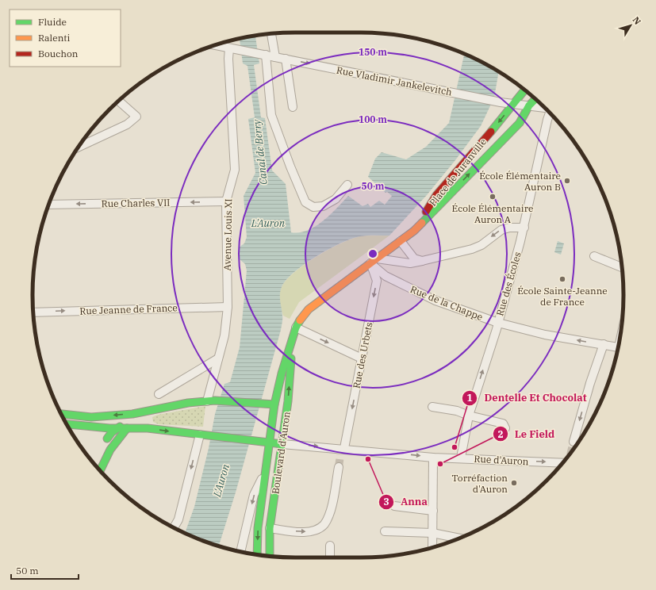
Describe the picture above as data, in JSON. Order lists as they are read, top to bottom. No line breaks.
{"streets":{"main road":["Place de Juranville","Boulevard d'Auron"],"street":["Rue Vladimir Jankelevitch","Rue Charles VII","Avenue Louis XI","Rue des Écoles","Rue de la Chappe","Rue Jeanne de France","Rue des Urbets","Rue d'Auron"]},"crossings":[["Rue Vladimir Jankelevitch","Place de Juranville"],["Rue Vladimir Jankelevitch","Avenue Louis XI"],["Place de Juranville","Boulevard d'Auron"],["Rue Charles VII","Avenue Louis XI"],["Avenue Louis XI","Rue Jeanne de France"],["Rue des Écoles","Rue de la Chappe"],["Rue des Écoles","Rue d'Auron"],["Rue de la Chappe","Rue des Urbets"],["Rue de la Chappe","Boulevard d'Auron"],["Rue des Urbets","Boulevard d'Auron"],["Rue des Urbets","Rue d'Auron"],["Boulevard d'Auron","Rue d'Auron"]],"one_way":["Rue Vladimir Jankelevitch","Rue Charles VII","Rue de la Chappe","Rue Jeanne de France","Rue des Urbets"],"water":["Canal de Berry","L'Auron"],"places":["École Élémentaire Auron B","École Élémentaire Auron A","École Sainte-Jeanne de France","Dentelle Et Chocolat","Anna","Le Field","Torréfaction d'Auron"],"legend":["Fluide","Ralenti","Bouchon"],"scale_bar":"50 m","north":"top right","rings":["150 m","100 m","50 m"]}
